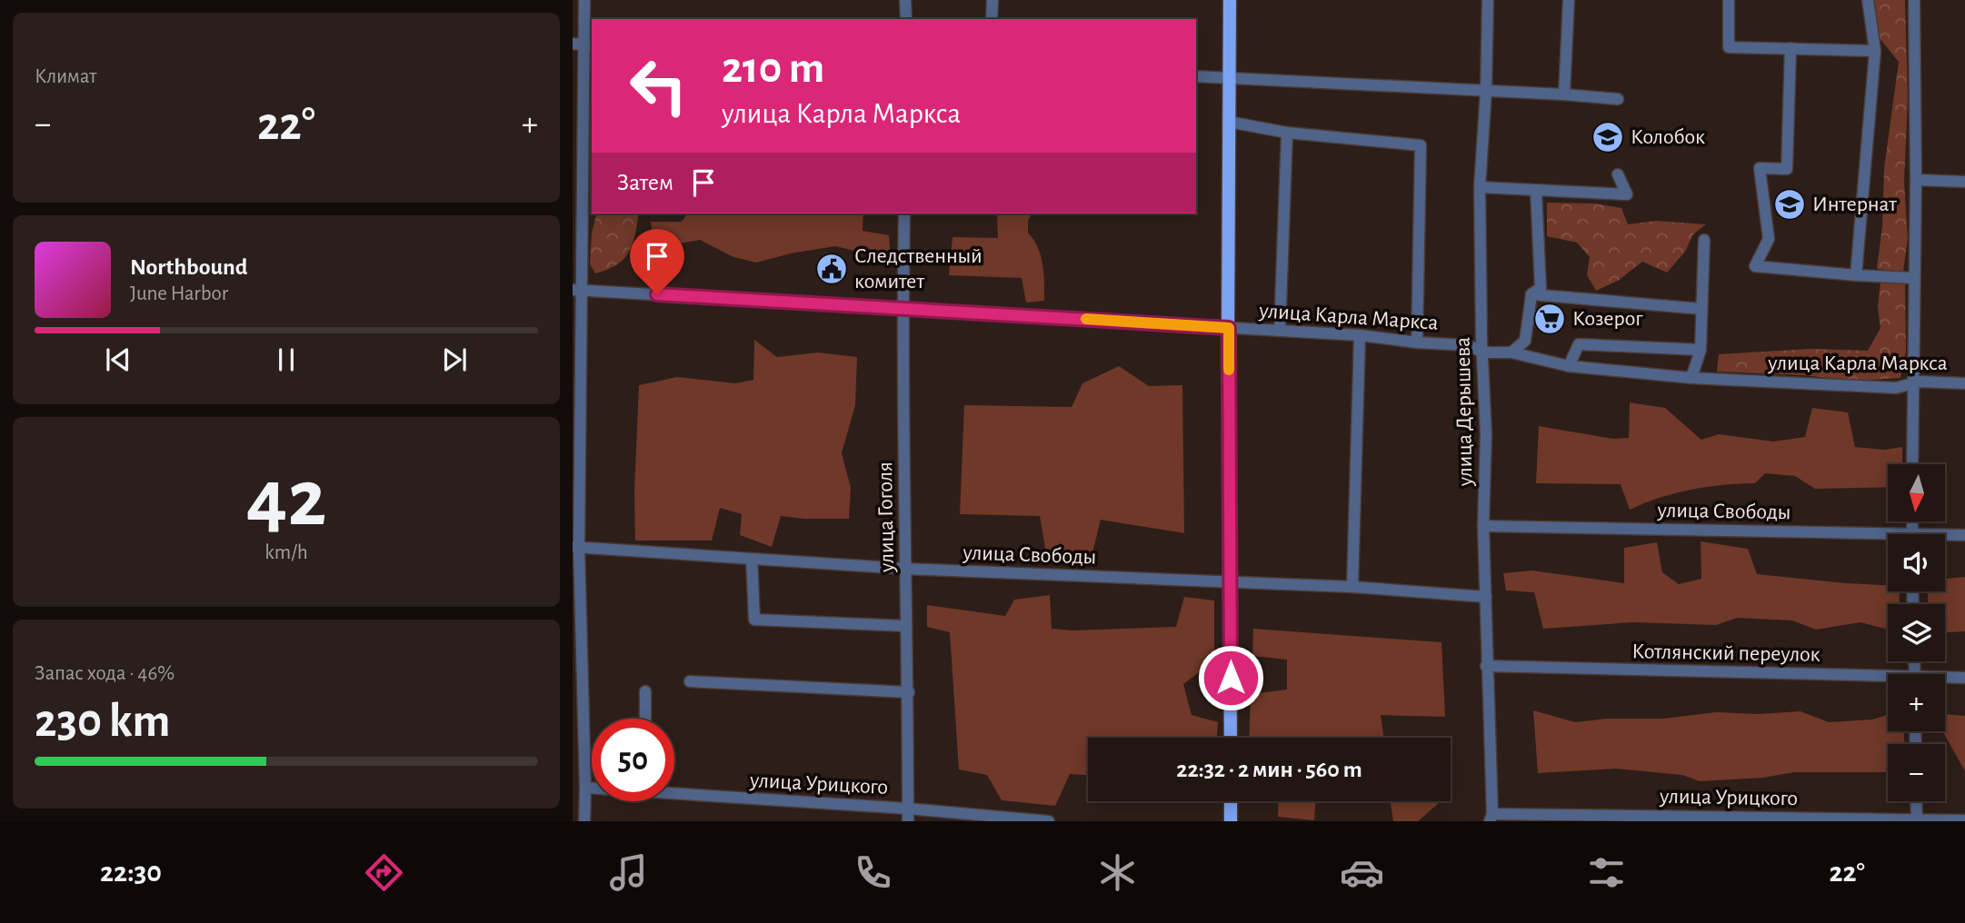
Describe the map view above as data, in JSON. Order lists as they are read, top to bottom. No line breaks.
{"streets":{"street":["улица Карла Маркса","улица Дерышева","улица Свободы","улица Гоголя","Котлянский переулок","улица Урицкого"]},"crossings":[["улица Карла Маркса","улица Дерышева"],["улица Карла Маркса","улица Гоголя"],["улица Дерышева","улица Свободы"],["улица Дерышева","Котлянский переулок"],["улица Дерышева","улица Урицкого"],["улица Свободы","улица Гоголя"],["улица Гоголя","улица Урицкого"]],"places":{"school or university":["Колобок","Интернат"],"public building":["Следственный комитет"],"supermarket":["Козерог"]},"north":"bottom","page":{"tile":["Климат",["42","km/h"],["Запас хода · 46%","230 km"]],"turn":["210 m","улица Карла Маркса"],"heat":["−","22°","+"],"then":"Затем","song":["Northbound","June Harbor"],"map_buttons":["+","−"],"limit":"50","trip":"22:32 · 2 мин · 560 m","tabs":["22:30","22°"]}}
